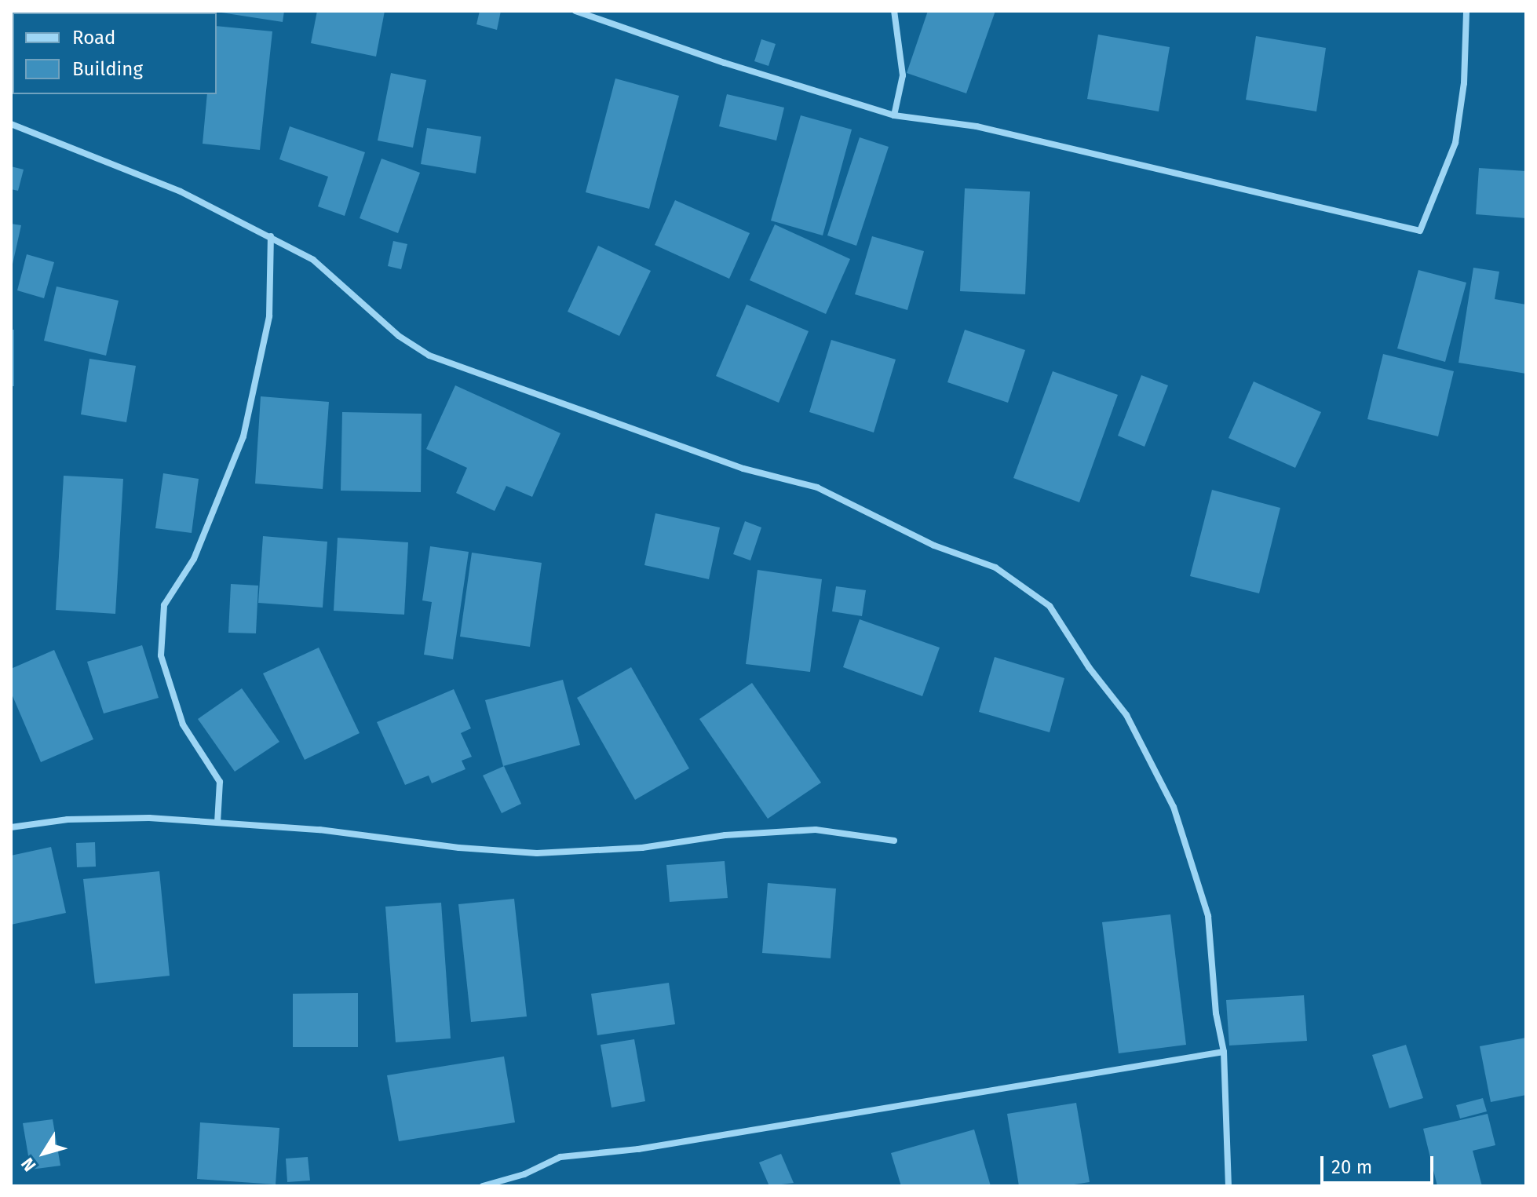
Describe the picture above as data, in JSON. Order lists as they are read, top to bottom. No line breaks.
{"legend":["Road","Building"],"scale_bar":"20 m","north":"bottom left"}
